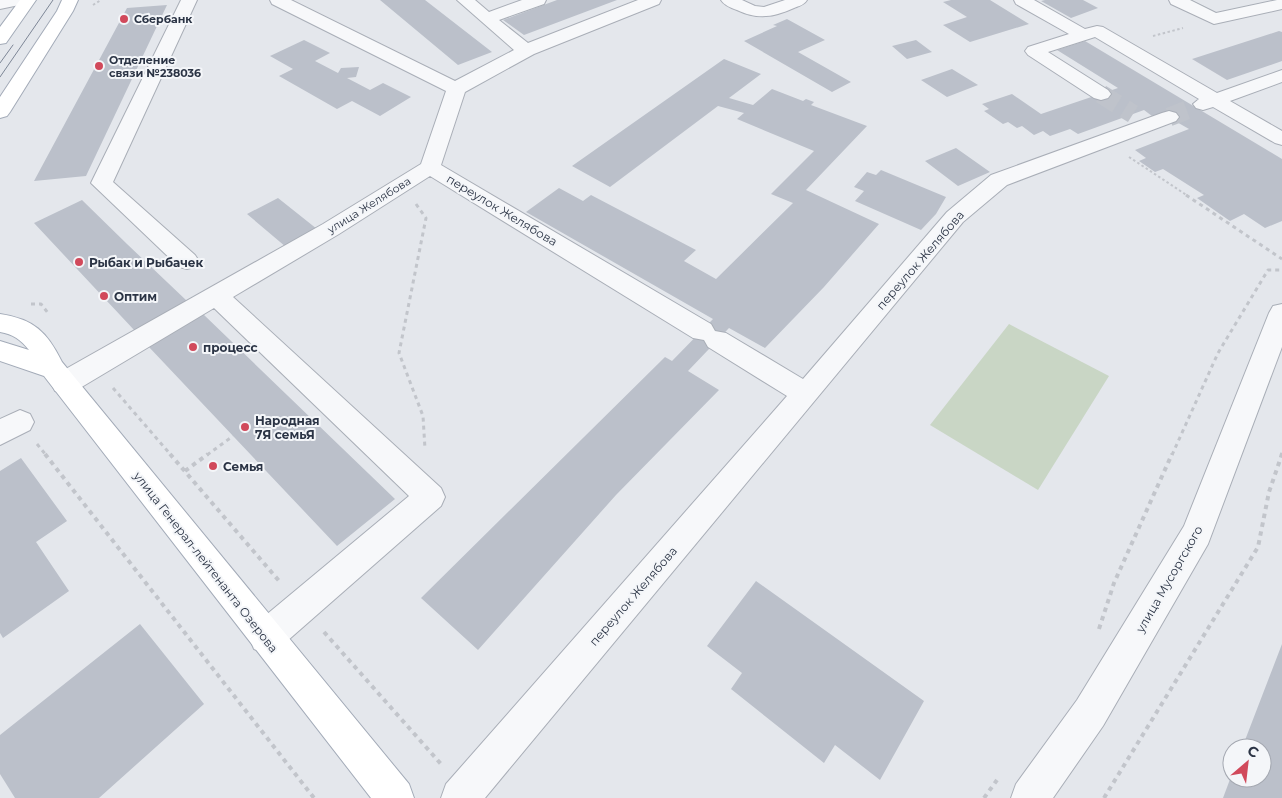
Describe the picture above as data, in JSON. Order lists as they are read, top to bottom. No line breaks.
{"streets":{"main road":["улица Генерал-лейтенанта Озерова"],"street":["улица Желябова","переулок Желябова","улица Мусоргского"]},"crossings":[["улица Желябова","переулок Желябова"],["улица Желябова","улица Генерал-лейтенанта Озерова"]],"places":["Сбербанк","Отделение связи №238036","Рыбак и Рыбачек","Оптим","процесс","Народная 7Я семьЯ","Семья"],"north":"top right"}
